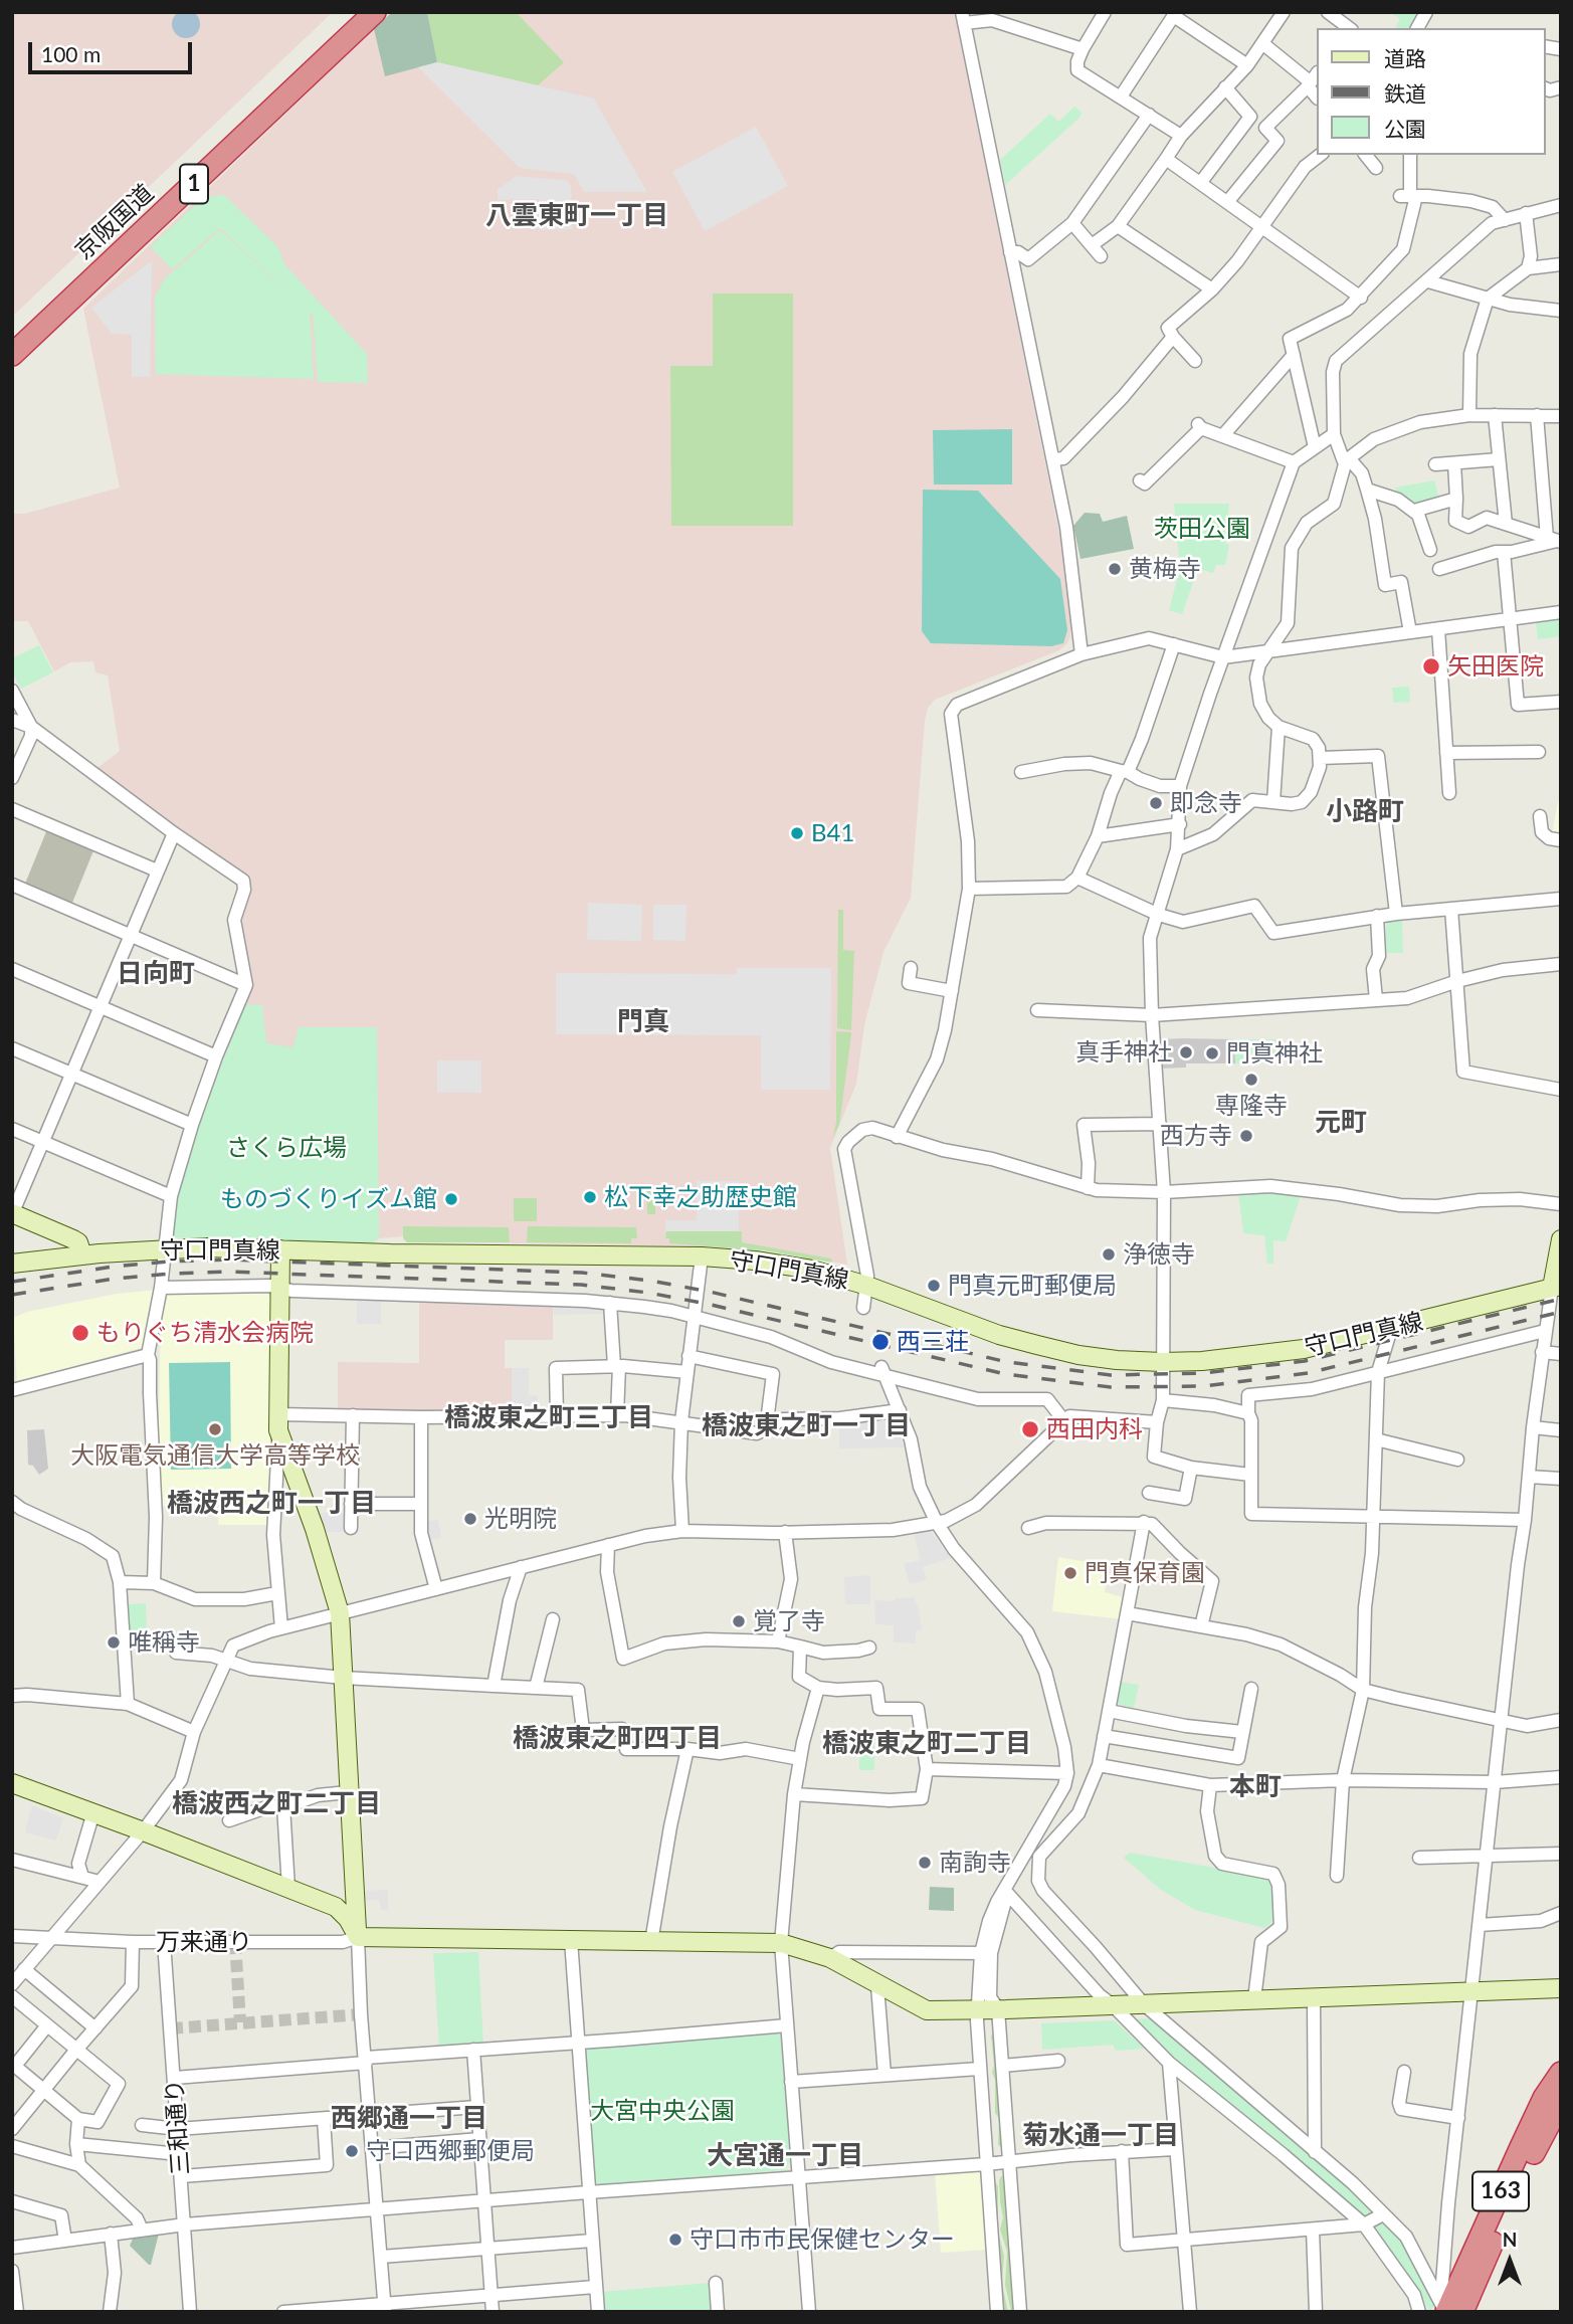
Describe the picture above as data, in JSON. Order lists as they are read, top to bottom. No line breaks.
{"streets":{"highway":["1","京阪国道","163"],"street":["守口門真線","万来通り","三和通り"]},"crossings":[["万来通り","三和通り"]],"districts":["八雲東町一丁目","小路町","日向町","門真","元町","橋波東之町三丁目","橋波東之町一丁目","橋波西之町一丁目","橋波東之町四丁目","橋波東之町二丁目","本町","橋波西之町二丁目","西郷通一丁目","菊水通一丁目","大宮通一丁目"],"parks":["茨田公園","さくら広場","大宮中央公園"],"places":["黄梅寺","矢田医院","即念寺","B41","真手神社","門真神社","専隆寺","西方寺","松下幸之助歴史館","ものづくりイズム館","浄徳寺","門真元町郵便局","もりぐち清水会病院","西三荘","大阪電気通信大学高等学校","西田内科","光明院","門真保育園","覚了寺","唯稱寺","南詢寺","守口西郷郵便局","守口市市民保健センター"],"legend":["道路","鉄道","公園"],"scale_bar":"100 m","north":"top"}
